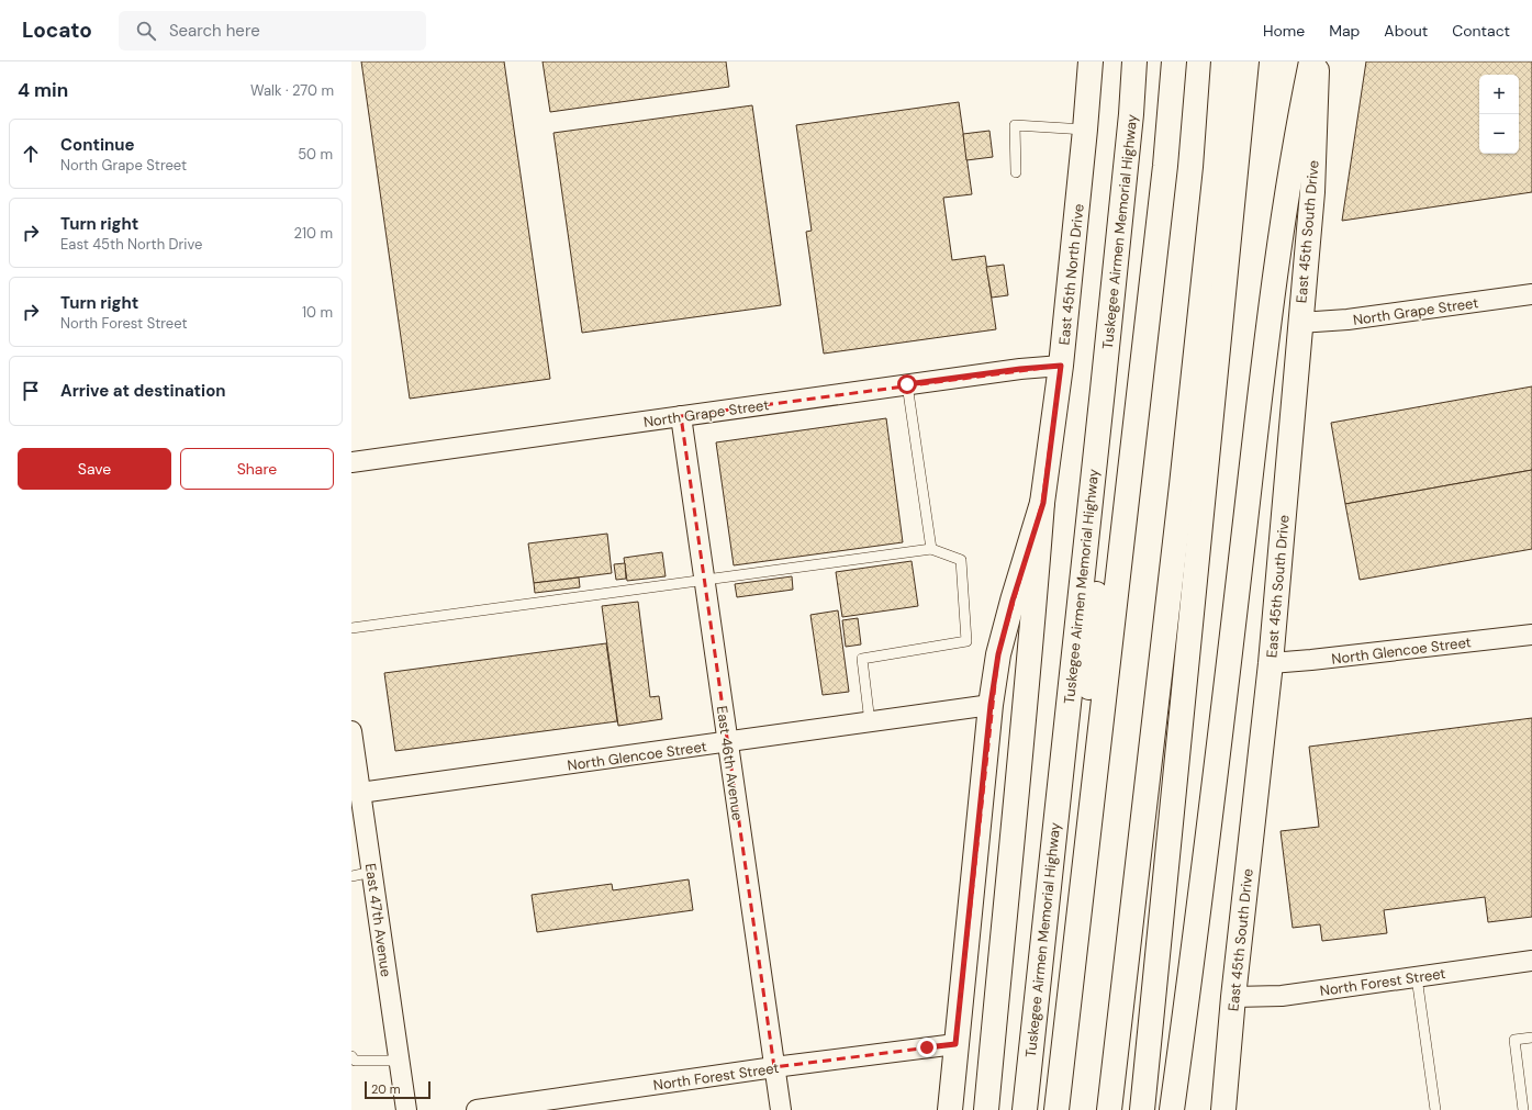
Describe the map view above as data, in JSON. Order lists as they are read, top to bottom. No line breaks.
{"streets":{"main road":["Tuskegee Airmen Memorial Highway","East 45th South Drive","East 45th North Drive"],"street":["North Grape Street","North Glencoe Street","East 46th Avenue","East 47th Avenue","North Forest Street"]},"crossings":[["East 45th South Drive","North Grape Street"],["East 45th South Drive","North Glencoe Street"],["East 45th South Drive","North Forest Street"],["East 45th North Drive","North Grape Street"],["East 45th North Drive","North Glencoe Street"],["East 45th North Drive","North Forest Street"],["North Grape Street","East 46th Avenue"],["North Glencoe Street","East 46th Avenue"],["North Glencoe Street","East 47th Avenue"],["East 46th Avenue","North Forest Street"]],"scale_bar":"20 m","page":{"header":"Locato","search":"Search here","nav":["Home","Map","About","Contact"],"heading":["4 min","Walk · 270 m"],"map_buttons":["+","−"],"list":[["Continue","North Grape Street","50 m"],["Turn right","East 45th North Drive","210 m"],["Turn right","North Forest Street","10 m"],"Arrive at destination"],"buttons":["Save","Share"],"scale":"20 m"}}
